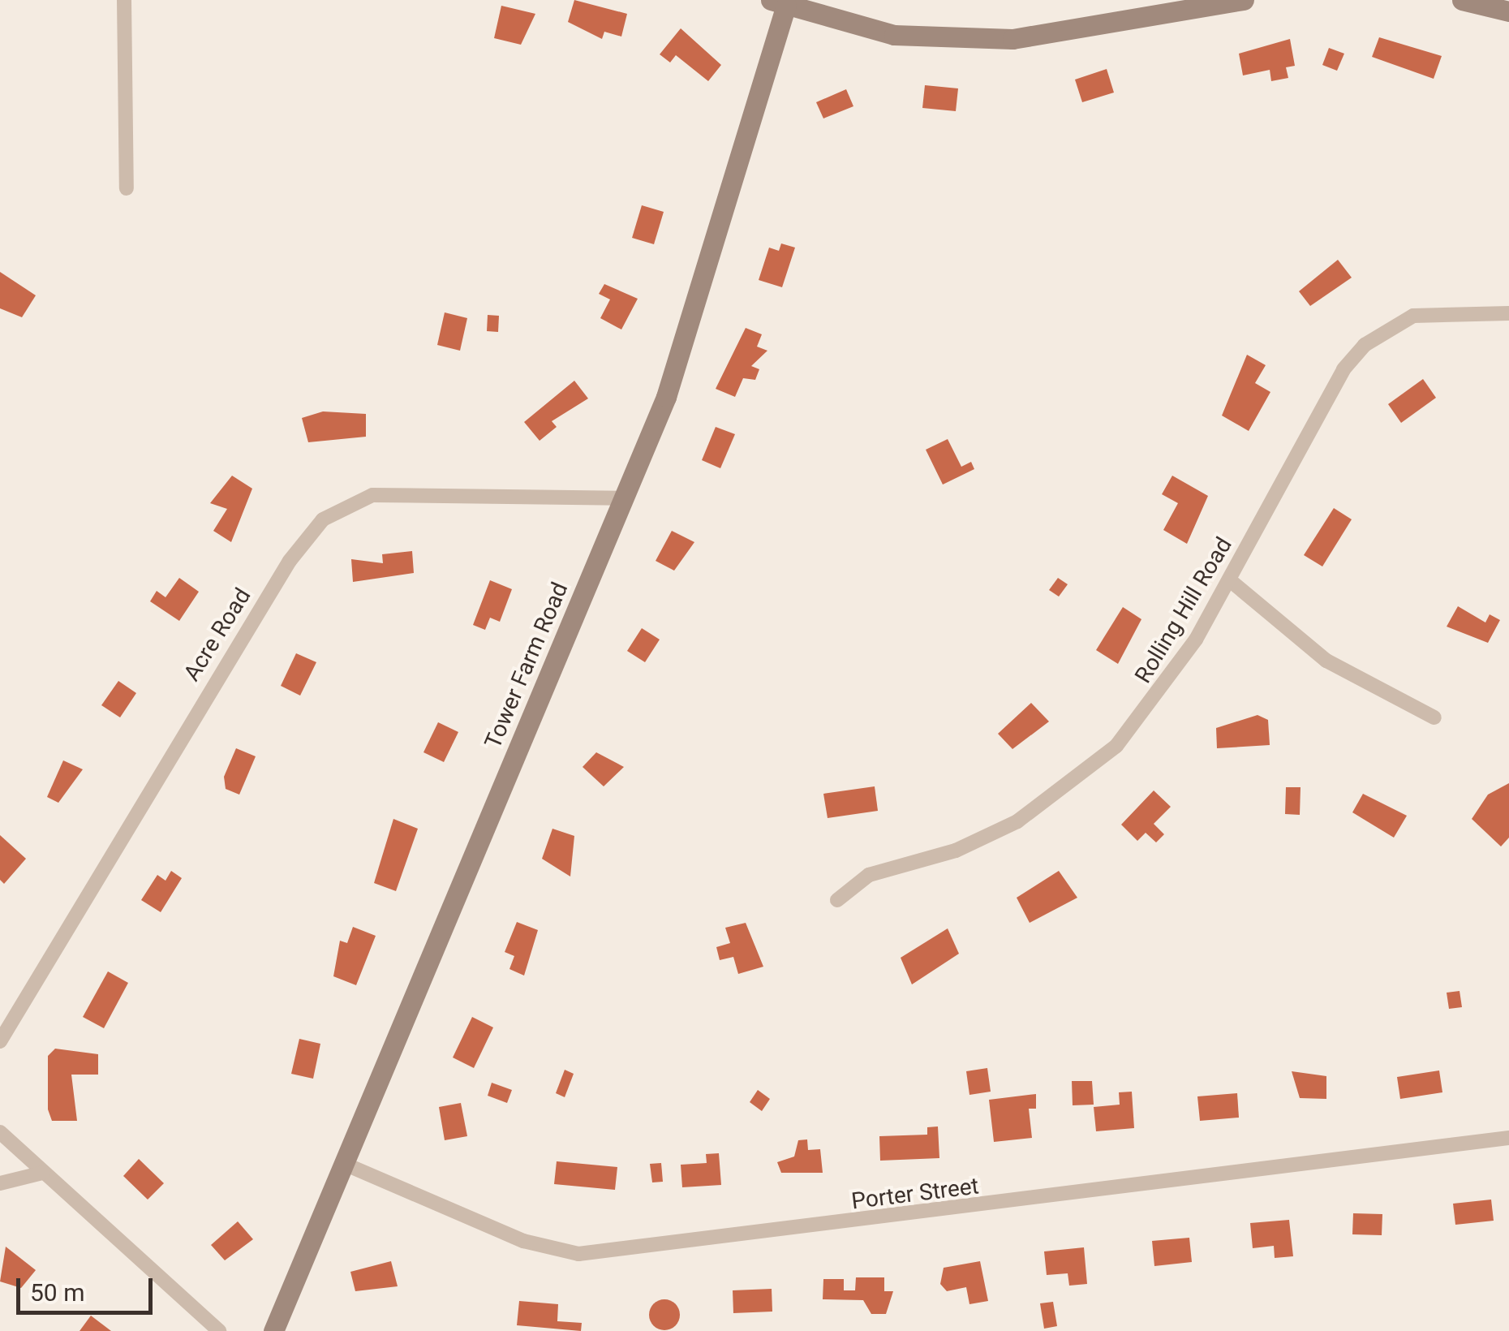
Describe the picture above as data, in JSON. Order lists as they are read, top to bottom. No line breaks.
{"streets":{"street":["Rolling Hill Road","Acre Road","Tower Farm Road","Porter Street"]},"crossings":[["Acre Road","Tower Farm Road"],["Tower Farm Road","Porter Street"]],"scale_bar":"50 m"}
